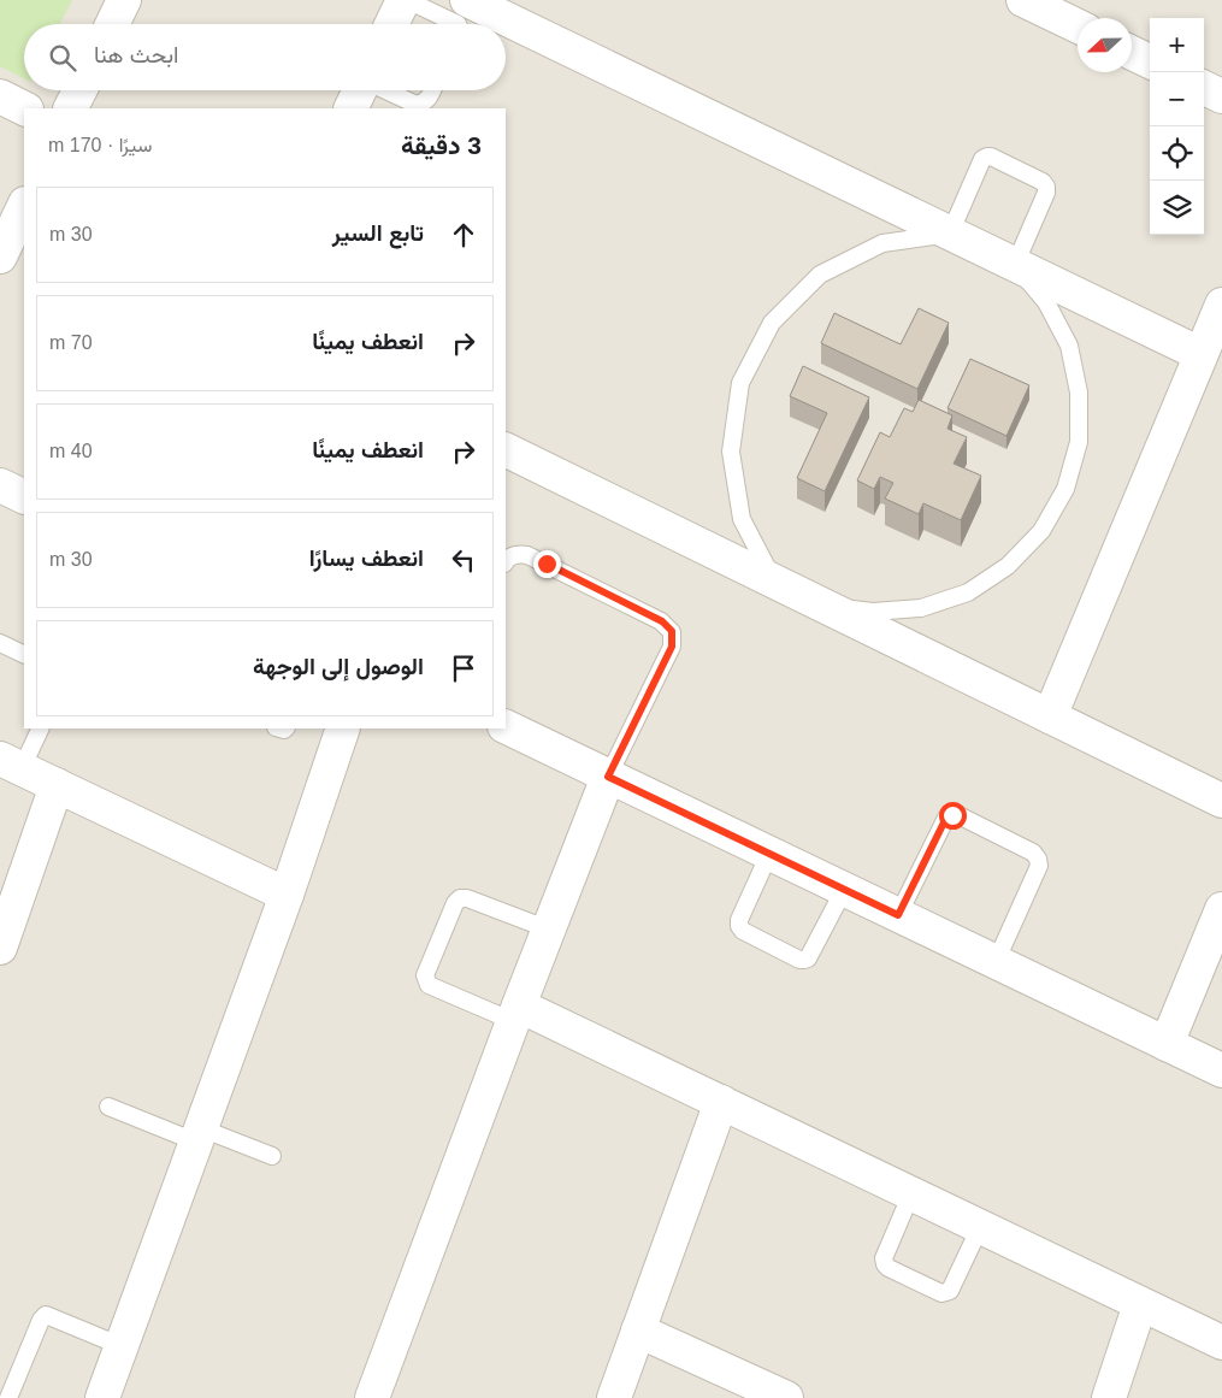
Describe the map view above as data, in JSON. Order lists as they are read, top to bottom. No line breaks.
{"north":"left","page":{"map_buttons":["+","−"],"search":"ابحث هنا","heading":["3 دقيقة","سيرًا · 170 m"],"list":[["تابع السير","30 m"],["انعطف يمينًا","70 m"],["انعطف يمينًا","40 m"],["انعطف يسارًا","30 m"],"الوصول إلى الوجهة"]}}
